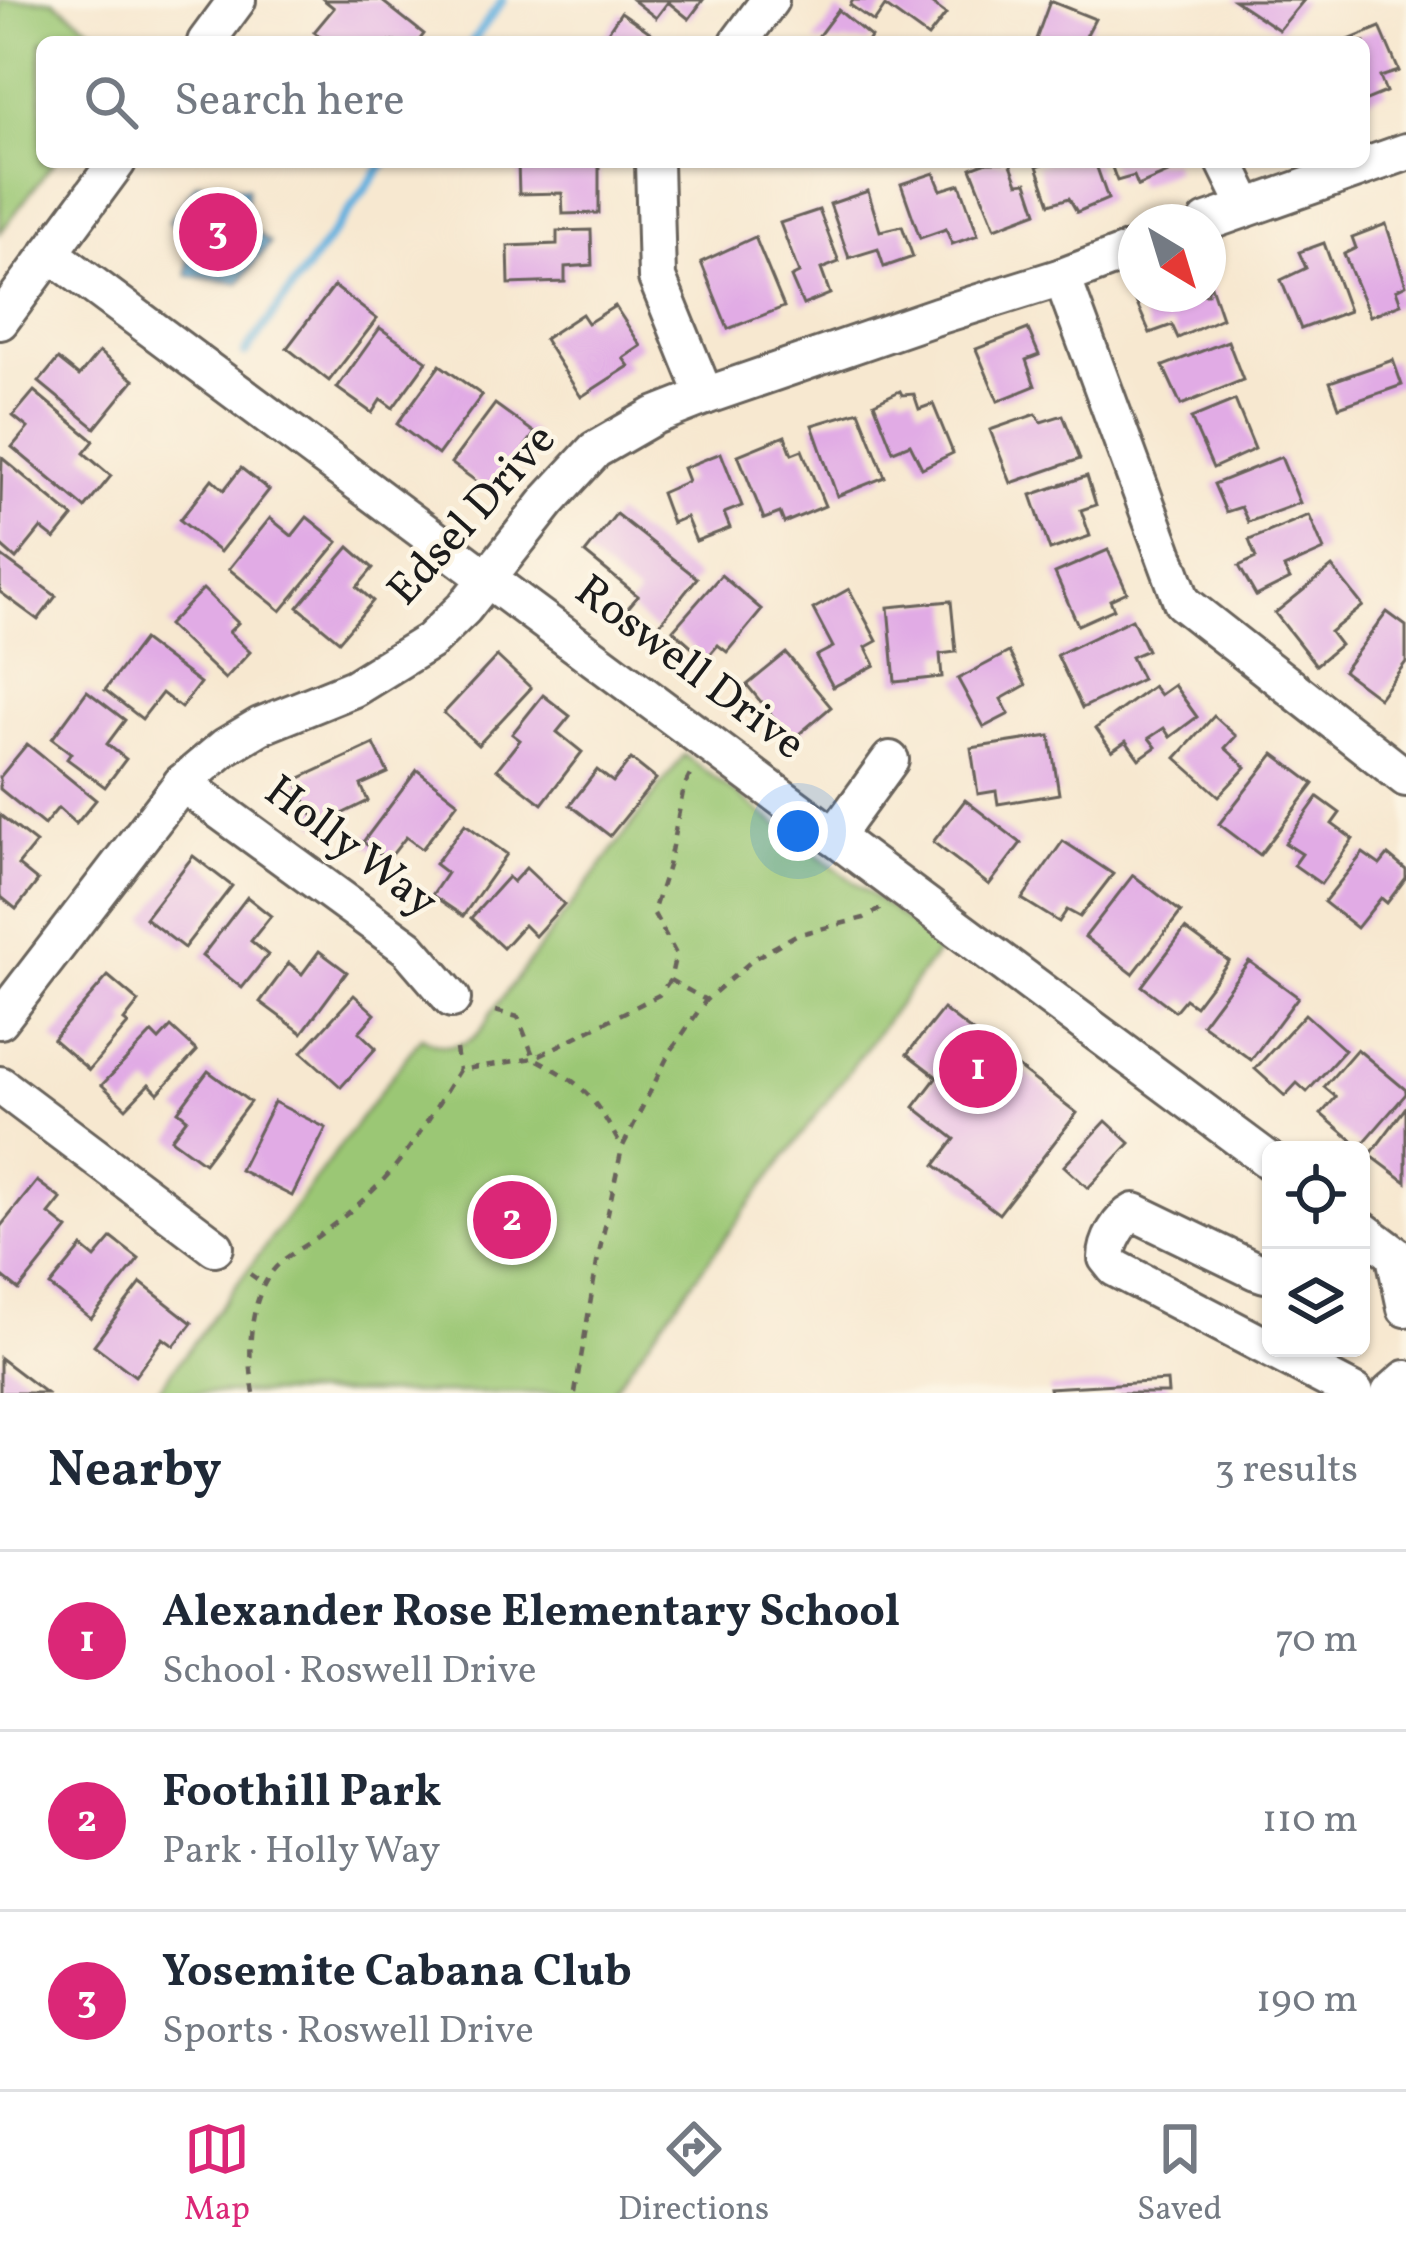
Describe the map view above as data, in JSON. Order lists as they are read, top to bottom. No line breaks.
{"streets":{"street":["Edsel Drive","Roswell Drive","Holly Way"]},"crossings":[["Edsel Drive","Roswell Drive"],["Edsel Drive","Holly Way"]],"north":"bottom right","page":{"search":"Search here","pins":["3","1","2"],"heading":["Nearby","3 results"],"list":[{"mark":"1","name":"Alexander Rose Elementary School","note":"School · Roswell Drive","value":"70 m"},{"mark":"2","name":"Foothill Park","note":"Park · Holly Way","value":"110 m"},{"mark":"3","name":"Yosemite Cabana Club","note":"Sports · Roswell Drive","value":"190 m"}],"nav":["Map","Directions","Saved"]}}
